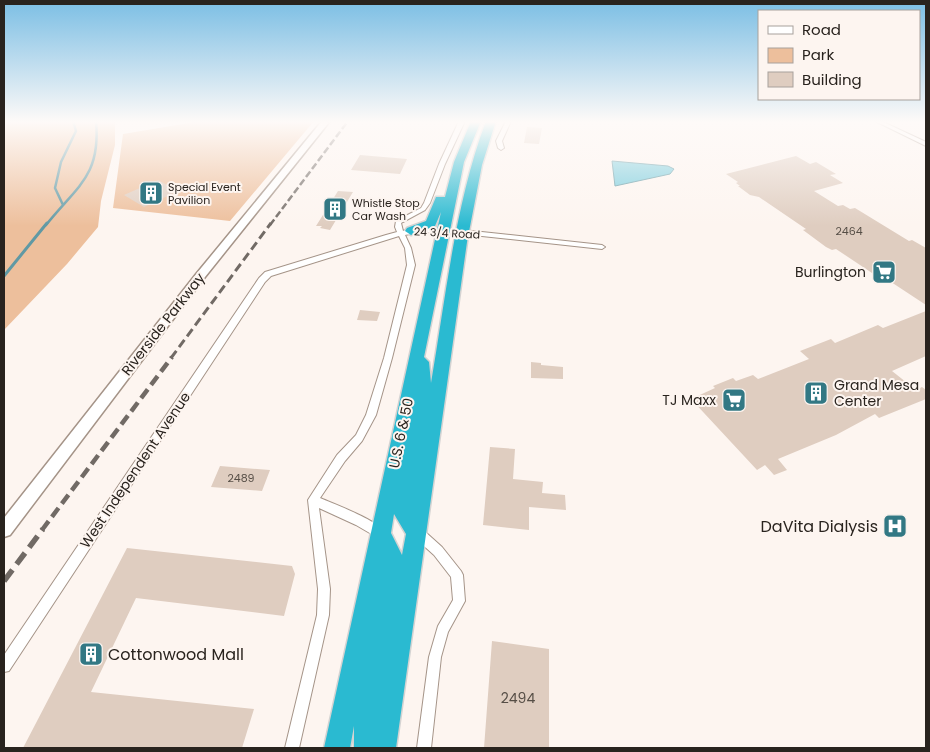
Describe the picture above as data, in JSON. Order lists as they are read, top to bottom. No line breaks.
{"streets":{"highway":["U.S. 6 & 50"],"main road":["Riverside Parkway"],"street":["24 3/4 Road","West Independent Avenue"]},"crossings":[["24 3/4 Road","U.S. 6 & 50"],["24 3/4 Road","West Independent Avenue"]],"places":{"building":["Special Event Pavilion","Whistle Stop Car Wash","Grand Mesa Center","Cottonwood Mall"],"supermarket":["Burlington","TJ Maxx"],"hospital":["DaVita Dialysis"]},"house_numbers":["2464","2489","2494"],"legend":["Road","Park","Building"]}
